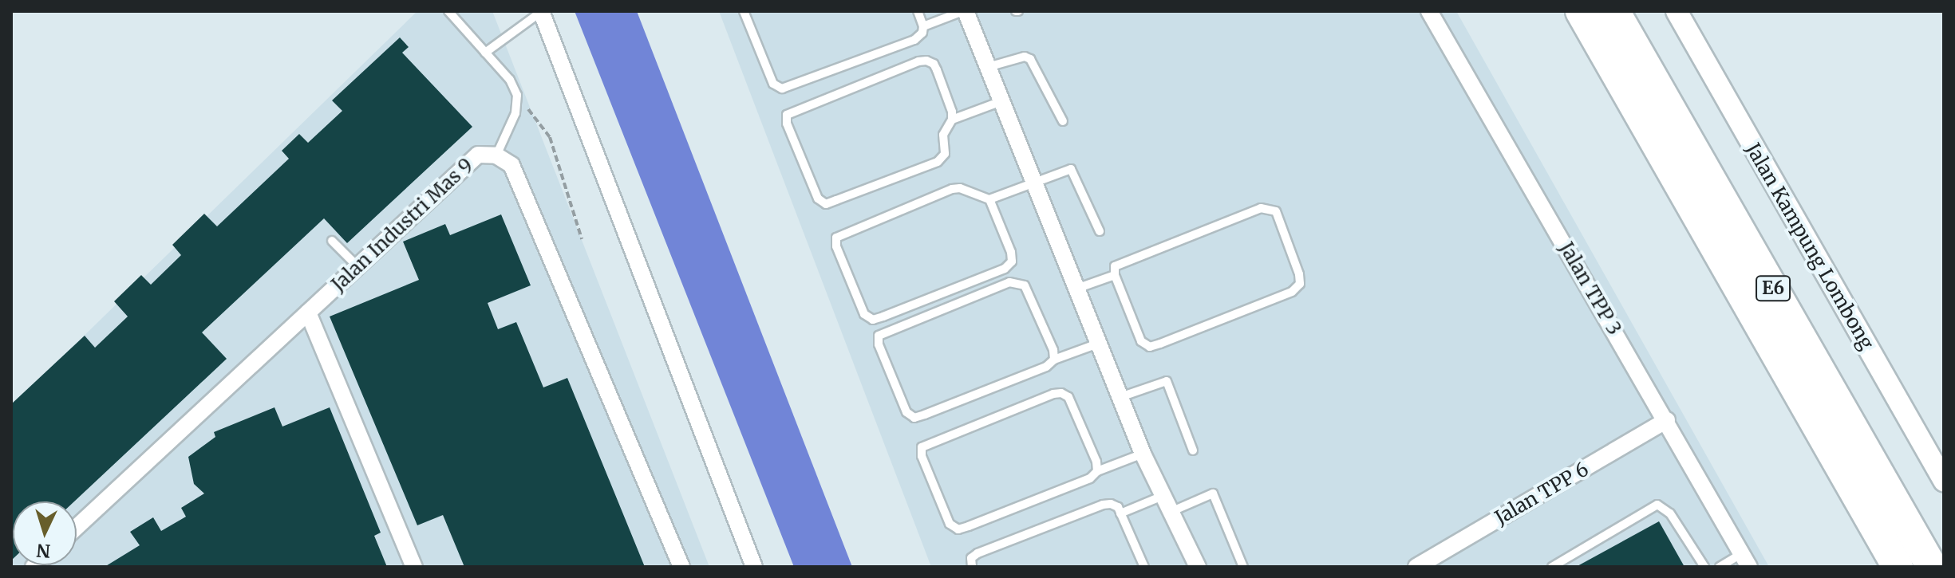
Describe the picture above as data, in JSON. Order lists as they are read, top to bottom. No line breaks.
{"streets":{"highway":["E6"],"street":["Jalan Industri Mas 9","Jalan Kampung Lombong","Jalan TPP 3","Jalan TPP 6"]},"crossings":[["Jalan TPP 3","Jalan TPP 6"]],"north":"bottom"}
